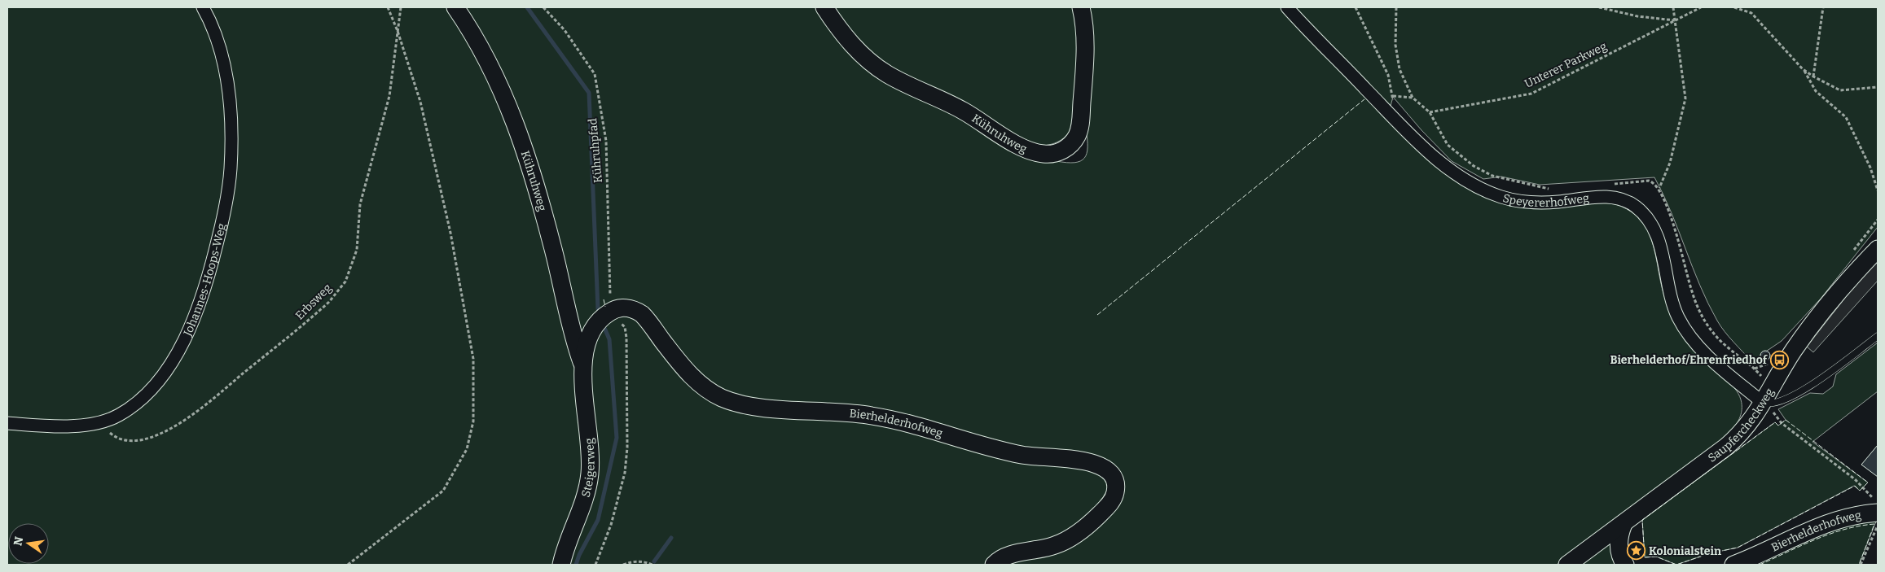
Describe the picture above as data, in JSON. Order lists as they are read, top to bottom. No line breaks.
{"streets":{"street":["Kühruhweg","Speyererhofweg","Johannes-Hoops-Weg","Bierhelderhofweg","Saupfercheckweg","Steigerweg"],"path":["Unterer Parkweg","Kühruhpfad","Erbsweg"]},"crossings":[["Kühruhweg","Steigerweg"],["Kühruhpfad","Bierhelderhofweg"],["Speyererhofweg","Saupfercheckweg"],["Johannes-Hoops-Weg","Erbsweg"]],"places":{"bus stop":["Bierhelderhof/Ehrenfriedhof"],"place":["Kolonialstein"]},"north":"left"}
